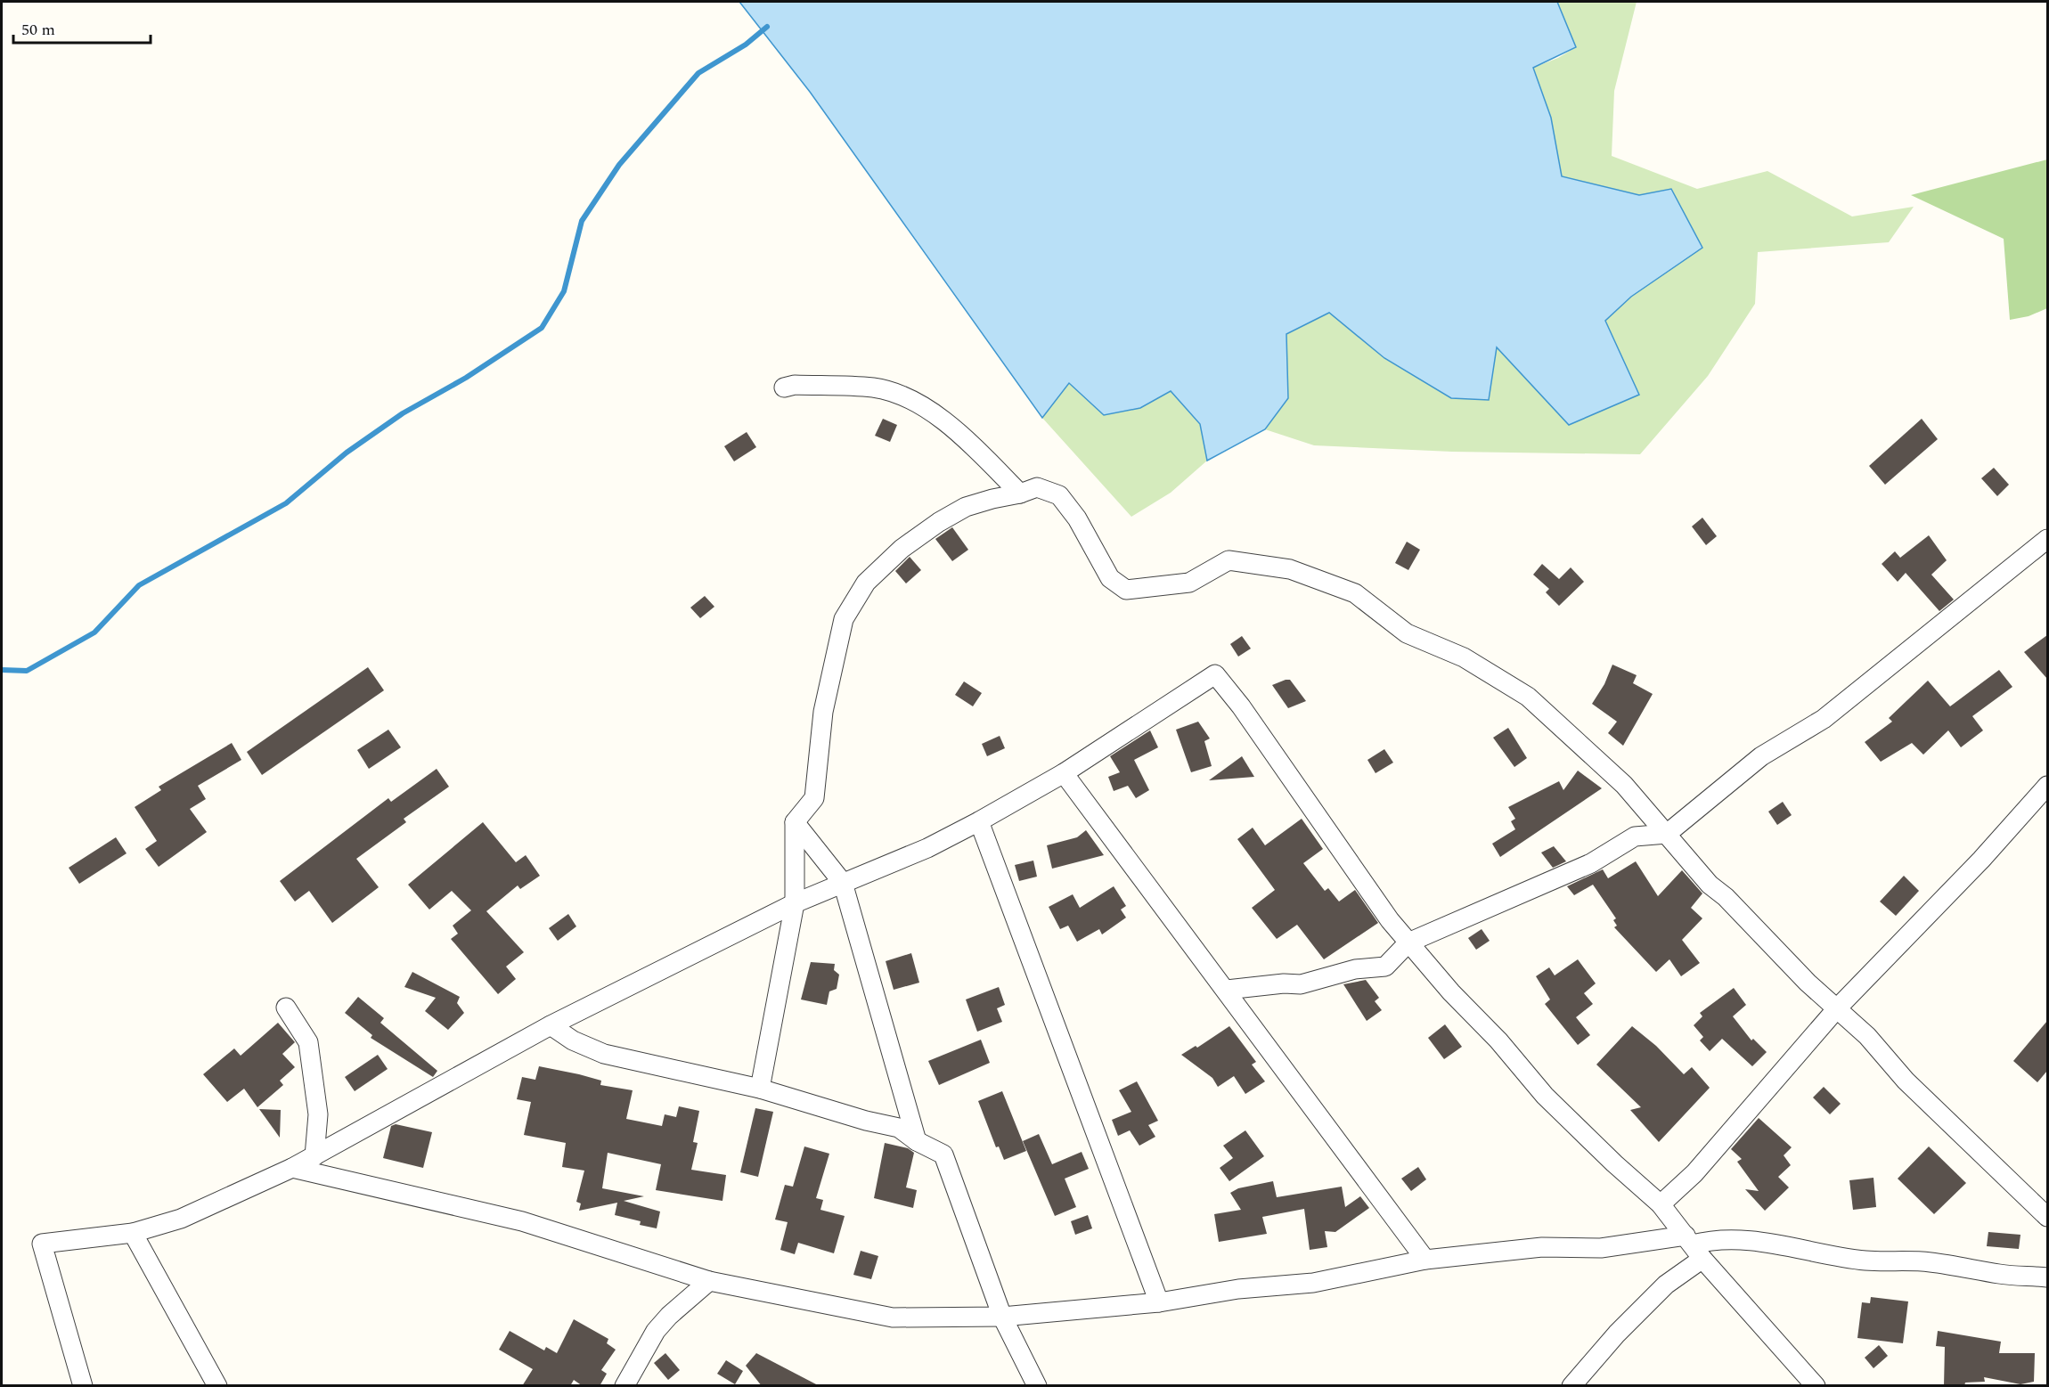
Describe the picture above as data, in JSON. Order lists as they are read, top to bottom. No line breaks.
{"scale_bar":"50 m"}
